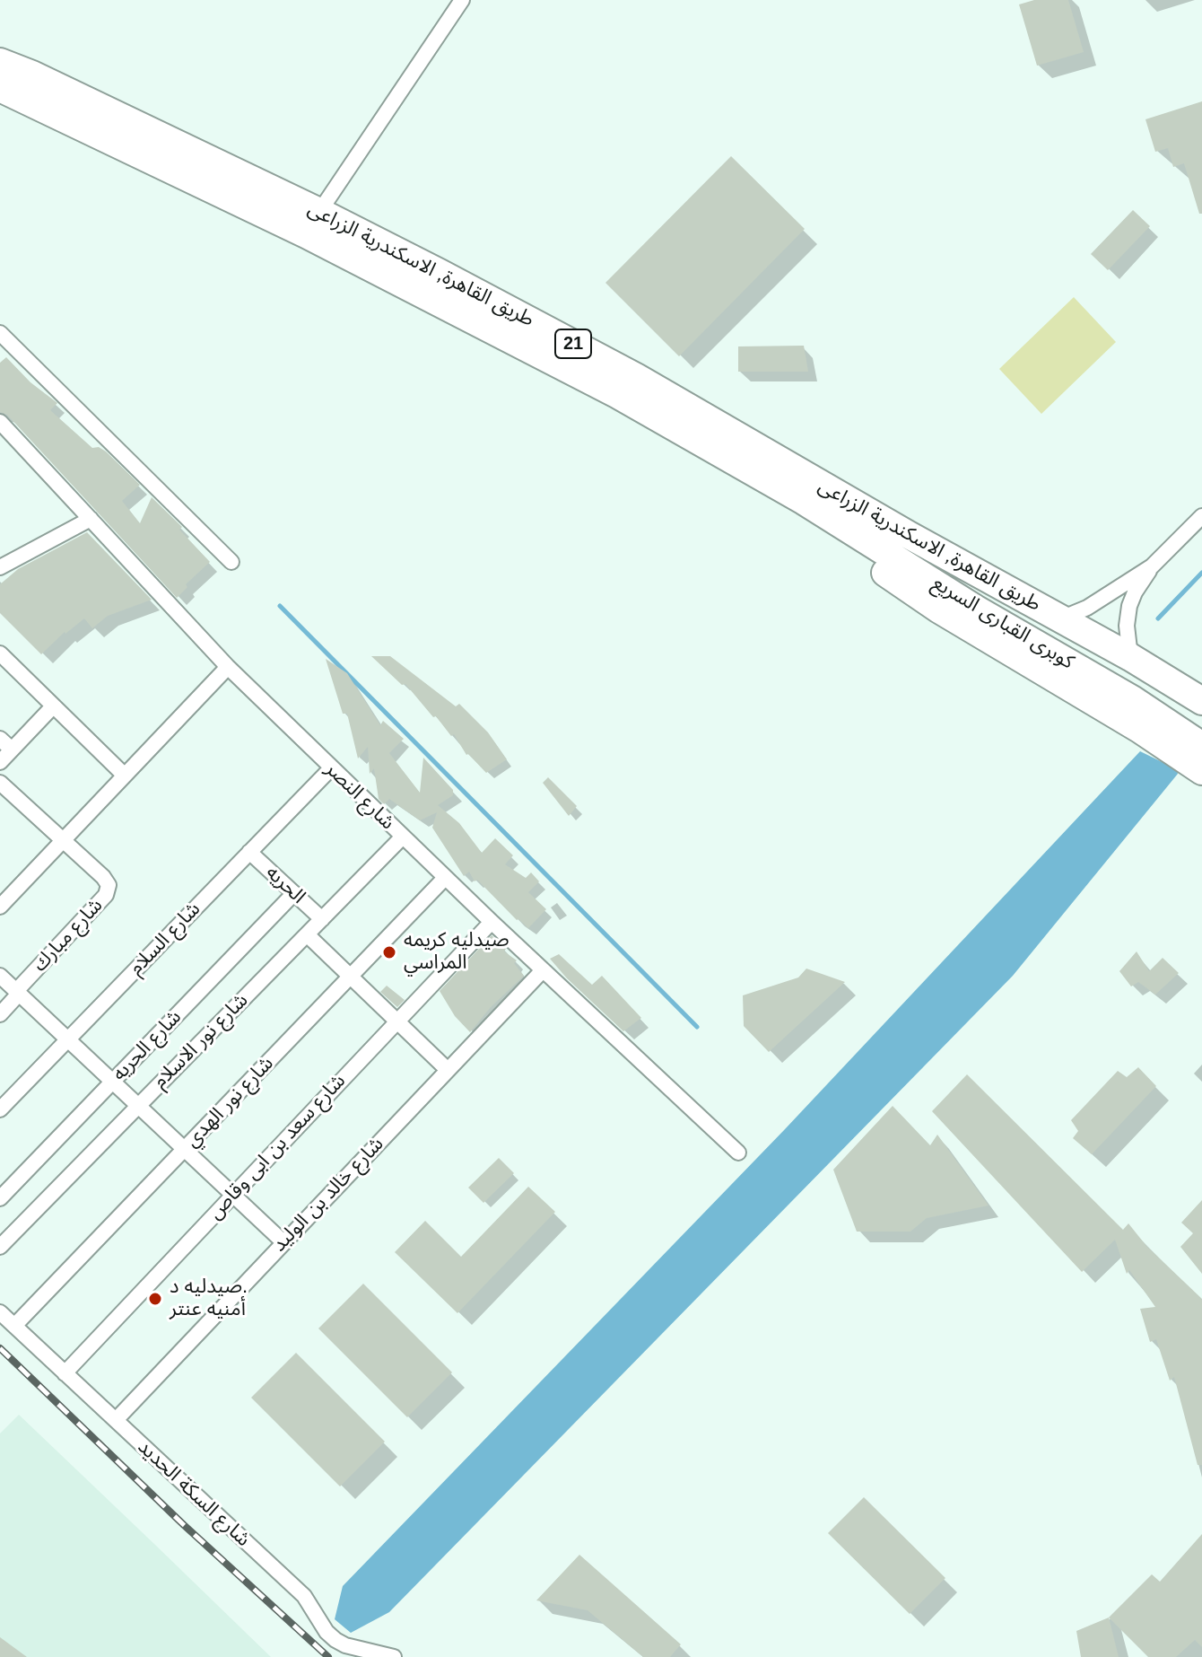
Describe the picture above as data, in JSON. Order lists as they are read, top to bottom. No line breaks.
{"streets":{"highway":["طريق القاهرة, الاسكندرية الزراعى","21","كوبرى القبارى السريع"],"street":["شارع النصر","الحريه","شارع مبارك","شارع السلام","شارع نور الاسلام","شارع الحريه","شارع نور الهدي","شارع سعد بن ابى وقاص","شارع خالد بن الوليد","شارع السكة الحديد"]},"crossings":[["طريق القاهرة, الاسكندرية الزراعى","كوبرى القبارى السريع"],["شارع النصر","شارع السلام"],["شارع النصر","شارع نور الاسلام"],["شارع النصر","شارع نور الهدي"],["شارع النصر","شارع سعد بن ابى وقاص"],["شارع النصر","شارع خالد بن الوليد"],["الحريه","شارع السلام"],["الحريه","شارع نور الاسلام"],["الحريه","شارع الحريه"],["شارع نور الهدي","شارع السكة الحديد"],["شارع سعد بن ابى وقاص","شارع السكة الحديد"],["شارع خالد بن الوليد","شارع السكة الحديد"]],"places":["صيدليه كريمه المراسي","صيدليه د. أمنيه عنتر"]}
